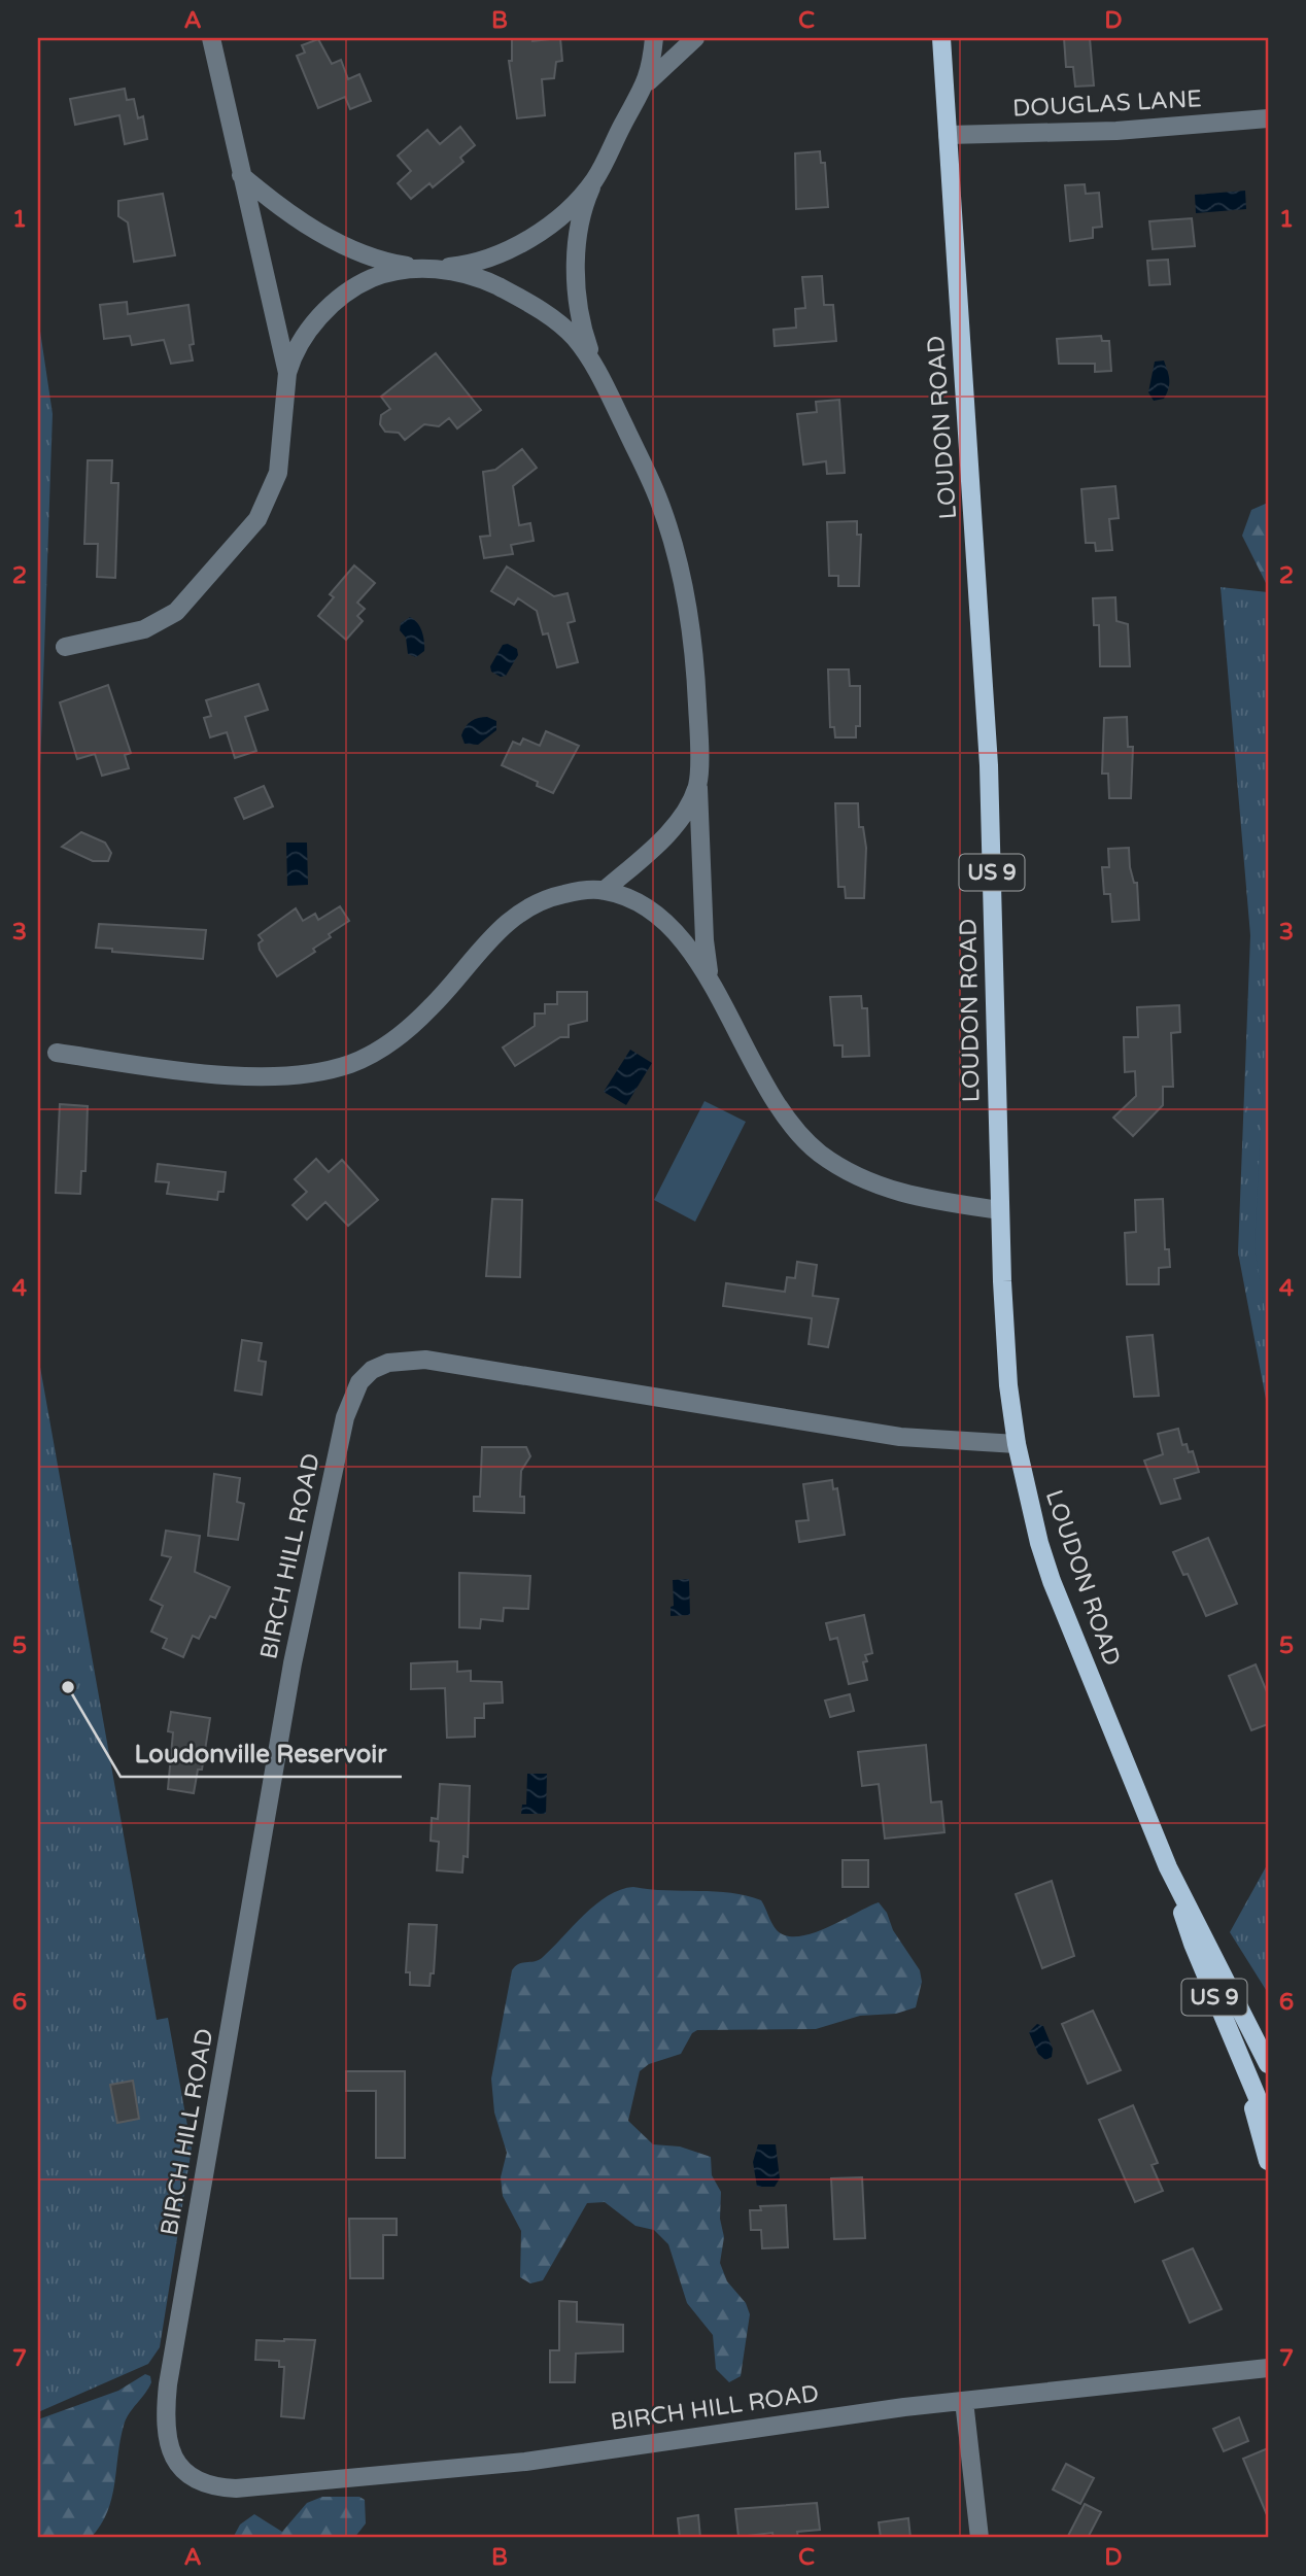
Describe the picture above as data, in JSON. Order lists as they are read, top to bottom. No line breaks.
{"streets":{"main road":["LOUDON ROAD","US 9"],"street":["DOUGLAS LANE","BIRCH HILL ROAD"]},"crossings":[["DOUGLAS LANE","LOUDON ROAD"],["LOUDON ROAD","US 9"],["LOUDON ROAD","BIRCH HILL ROAD"]],"places":["Loudonville Reservoir"],"grid":{"columns":["A","B","C","D"],"rows":["1","2","3","4","5","6","7"]}}
